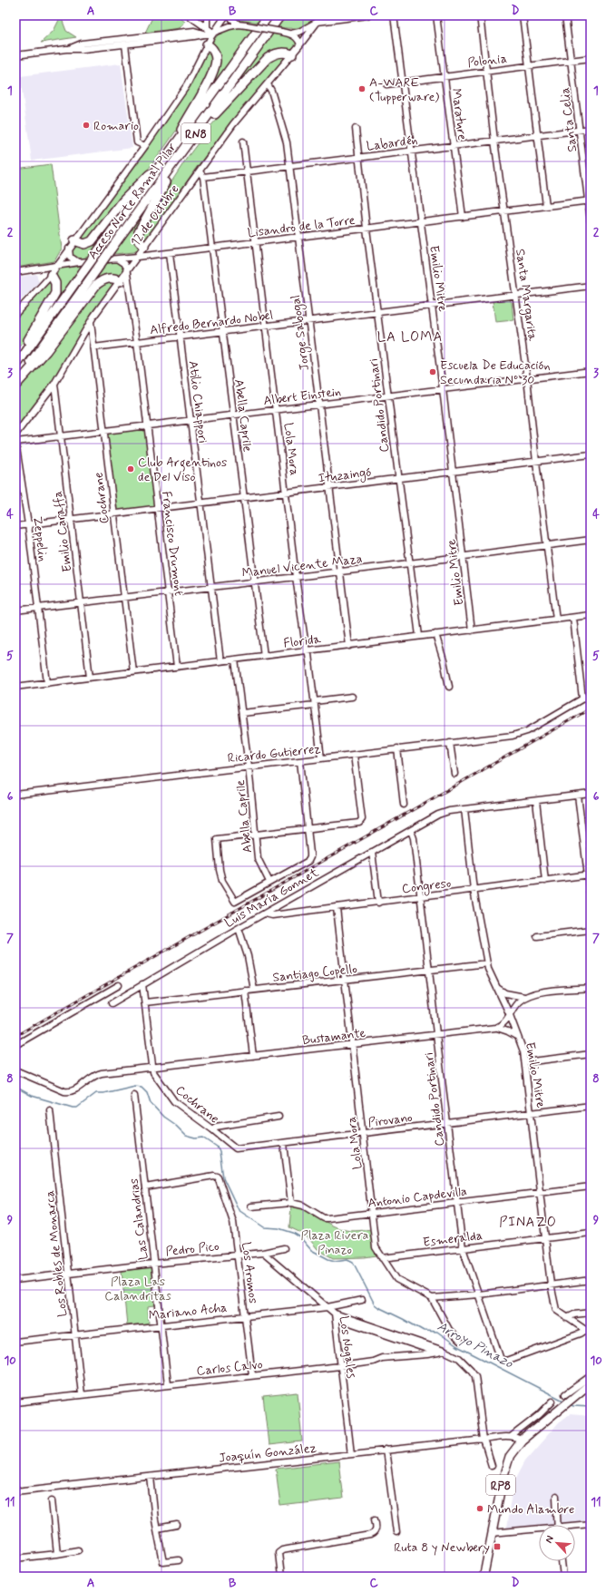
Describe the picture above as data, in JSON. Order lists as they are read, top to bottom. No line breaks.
{"streets":{"highway":["RN8","Acceso Norte Ramal Pilar"],"main road":["RP8"],"street":["Polonia","Marature","Santa Celia","Labardén","12 de Octubre","Lisandro de la Torre","Emilio Mitre","Santa Margarita","Alfredo Bernardo Nobel","Jorge Sabogal","Albert Einstein","Atilio Chiappori","Candido Portinari","Abella Caprile","Lola Mora","Ituzaingó","Cochrane","Emilio Caraffa","Zeppelin","Francisco Drumont","Manuel Vicente Maza","Florida","Ricardo Gutierrez","Congreso","Luis María Gonnet","Santiago Copello","Bustamante","Pirovano","Antonio Capdevilla","Las Calandrias","Esmeralda","Pedro Pico","Los Robles de Monarca","Los Aromos","Mariano Acha","Los Nogales","Carlos Calvo","Joaquín González"]},"crossings":[["Polonia","Marature"],["Polonia","Santa Celia"],["Polonia","Emilio Mitre"],["Polonia","Santa Margarita"],["Marature","Labardén"],["Marature","Lisandro de la Torre"],["Santa Celia","Labardén"],["Santa Celia","Lisandro de la Torre"],["Labardén","Emilio Mitre"],["Labardén","Santa Margarita"],["Labardén","Jorge Sabogal"],["Labardén","Candido Portinari"],["Labardén","Abella Caprile"],["Labardén","Lola Mora"],["12 de Octubre","Lisandro de la Torre"],["12 de Octubre","Jorge Sabogal"],["12 de Octubre","Cochrane"],["12 de Octubre","Emilio Caraffa"],["12 de Octubre","Francisco Drumont"],["Lisandro de la Torre","Emilio Mitre"],["Lisandro de la Torre","Santa Margarita"],["Lisandro de la Torre","Jorge Sabogal"],["Lisandro de la Torre","Atilio Chiappori"],["Lisandro de la Torre","Candido Portinari"],["Lisandro de la Torre","Abella Caprile"],["Lisandro de la Torre","Lola Mora"],["Emilio Mitre","Alfredo Bernardo Nobel"],["Emilio Mitre","Albert Einstein"],["Emilio Mitre","Candido Portinari"],["Emilio Mitre","Ituzaingó"],["Emilio Mitre","Manuel Vicente Maza"],["Emilio Mitre","Florida"],["Emilio Mitre","Congreso"],["Emilio Mitre","Luis María Gonnet"],["Emilio Mitre","Santiago Copello"],["Emilio Mitre","Pirovano"],["Emilio Mitre","Antonio Capdevilla"],["Emilio Mitre","Esmeralda"],["Santa Margarita","Alfredo Bernardo Nobel"],["Santa Margarita","Albert Einstein"],["Santa Margarita","Ituzaingó"],["Santa Margarita","Manuel Vicente Maza"],["Santa Margarita","Florida"],["Alfredo Bernardo Nobel","Jorge Sabogal"],["Alfredo Bernardo Nobel","Atilio Chiappori"],["Alfredo Bernardo Nobel","Candido Portinari"],["Alfredo Bernardo Nobel","Abella Caprile"],["Alfredo Bernardo Nobel","Lola Mora"],["Alfredo Bernardo Nobel","Cochrane"],["Alfredo Bernardo Nobel","Francisco Drumont"],["Jorge Sabogal","Albert Einstein"],["Jorge Sabogal","Ituzaingó"],["Jorge Sabogal","Manuel Vicente Maza"],["Jorge Sabogal","Florida"],["Albert Einstein","Atilio Chiappori"],["Albert Einstein","Candido Portinari"],["Albert Einstein","Abella Caprile"],["Albert Einstein","Lola Mora"],["Albert Einstein","Cochrane"],["Albert Einstein","Emilio Caraffa"],["Albert Einstein","Zeppelin"],["Albert Einstein","Francisco Drumont"],["Atilio Chiappori","Ituzaingó"],["Atilio Chiappori","Manuel Vicente Maza"],["Atilio Chiappori","Florida"],["Candido Portinari","Ituzaingó"],["Candido Portinari","Manuel Vicente Maza"],["Candido Portinari","Florida"],["Candido Portinari","Congreso"],["Candido Portinari","Luis María Gonnet"],["Candido Portinari","Santiago Copello"],["Candido Portinari","Bustamante"],["Candido Portinari","Pirovano"],["Candido Portinari","Antonio Capdevilla"],["Candido Portinari","Esmeralda"],["Abella Caprile","Ituzaingó"],["Abella Caprile","Manuel Vicente Maza"],["Abella Caprile","Florida"],["Abella Caprile","Ricardo Gutierrez"],["Lola Mora","Ituzaingó"],["Lola Mora","Manuel Vicente Maza"],["Lola Mora","Florida"],["Lola Mora","Ricardo Gutierrez"],["Lola Mora","Congreso"],["Lola Mora","Santiago Copello"],["Lola Mora","Bustamante"],["Lola Mora","Pirovano"],["Lola Mora","Antonio Capdevilla"],["Lola Mora","Esmeralda"],["Ituzaingó","Cochrane"],["Ituzaingó","Emilio Caraffa"],["Ituzaingó","Zeppelin"],["Ituzaingó","Francisco Drumont"],["Cochrane","Manuel Vicente Maza"],["Cochrane","Florida"],["Cochrane","Luis María Gonnet"],["Cochrane","Santiago Copello"],["Cochrane","Bustamante"],["Cochrane","Pirovano"],["Emilio Caraffa","Manuel Vicente Maza"],["Emilio Caraffa","Florida"],["Zeppelin","Manuel Vicente Maza"],["Zeppelin","Florida"],["Francisco Drumont","Manuel Vicente Maza"],["Francisco Drumont","Florida"],["Congreso","Luis María Gonnet"],["Las Calandrias","Pedro Pico"],["Las Calandrias","Los Aromos"],["Las Calandrias","Mariano Acha"],["Las Calandrias","Carlos Calvo"],["Pedro Pico","Los Robles de Monarca"],["Pedro Pico","Los Aromos"],["Pedro Pico","Los Nogales"],["Los Robles de Monarca","Mariano Acha"],["Los Robles de Monarca","Carlos Calvo"],["Los Aromos","Mariano Acha"],["Los Aromos","Carlos Calvo"],["Mariano Acha","Los Nogales"],["Los Nogales","Carlos Calvo"],["Los Nogales","Joaquín González"],["Joaquín González","RP8"]],"districts":["LA LOMA","PINAZO"],"water":["Arroyo Pinazo"],"parks":["Plaza Rivera Pinazo","Plaza Las Calandritas"],"places":{"other":["A-WARE (Tupperware)","Romario","Escuela De Educación Secundaria Nº 30","Club Argentinos de Del Viso","Mundo Alambre"],"transit":["Ruta 8 y Newbery"]},"north":"top left","grid":{"columns":["A","B","C","D"],"rows":["1","2","3","4","5","6","7","8","9","10","11"]}}
